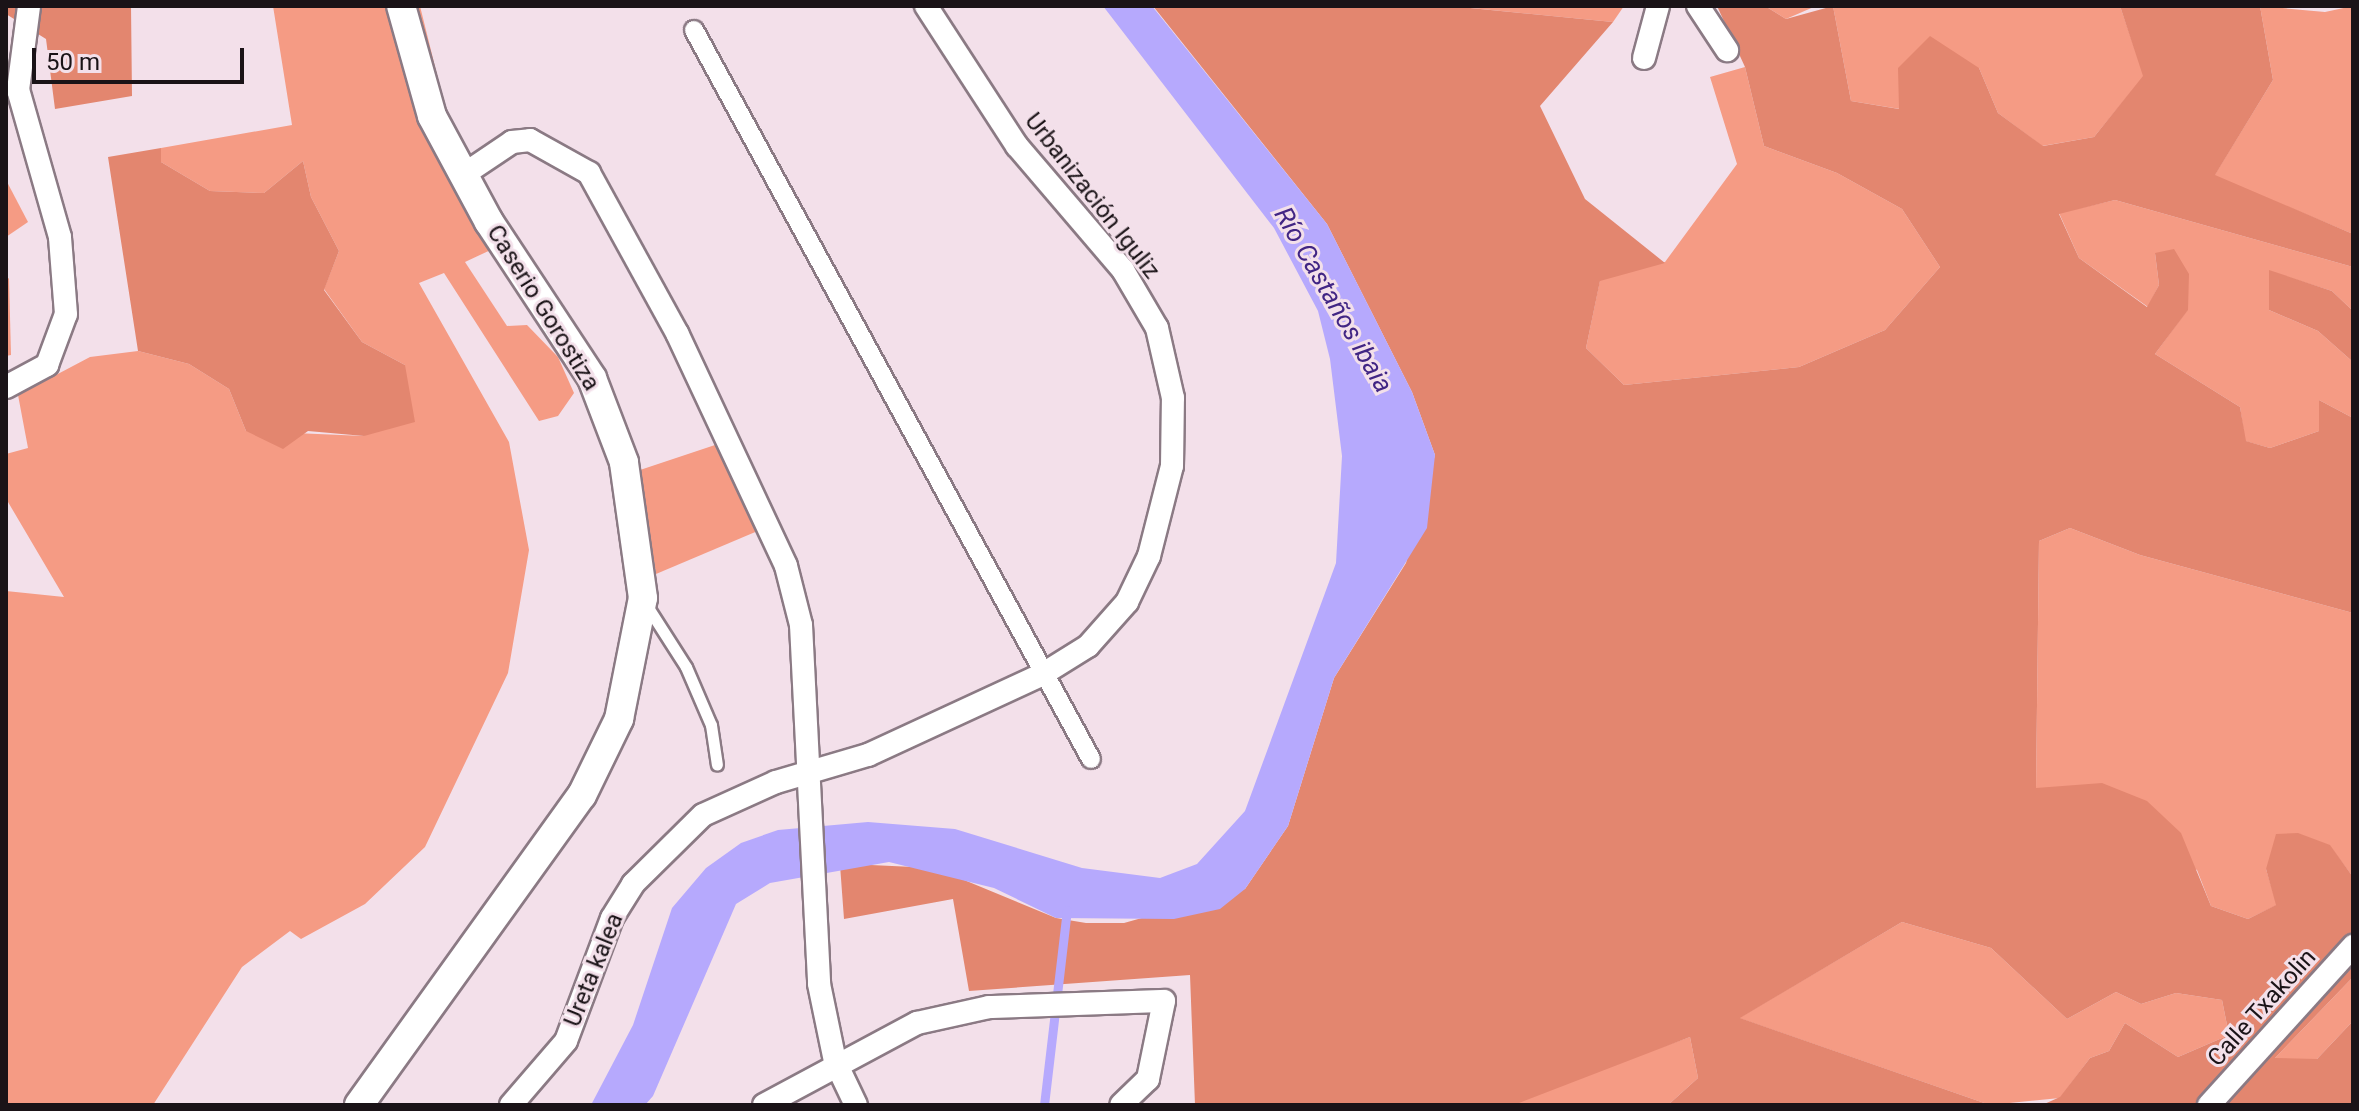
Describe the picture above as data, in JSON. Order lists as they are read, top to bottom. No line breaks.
{"streets":{"street":["Urbanización Iguliz","Caserio Gorostiza","Ureta kalea","Calle Txakolin"]},"crossings":[["Urbanización Iguliz","Ureta kalea"]],"water":["Río Castaños ibaia"],"scale_bar":"50 m"}
